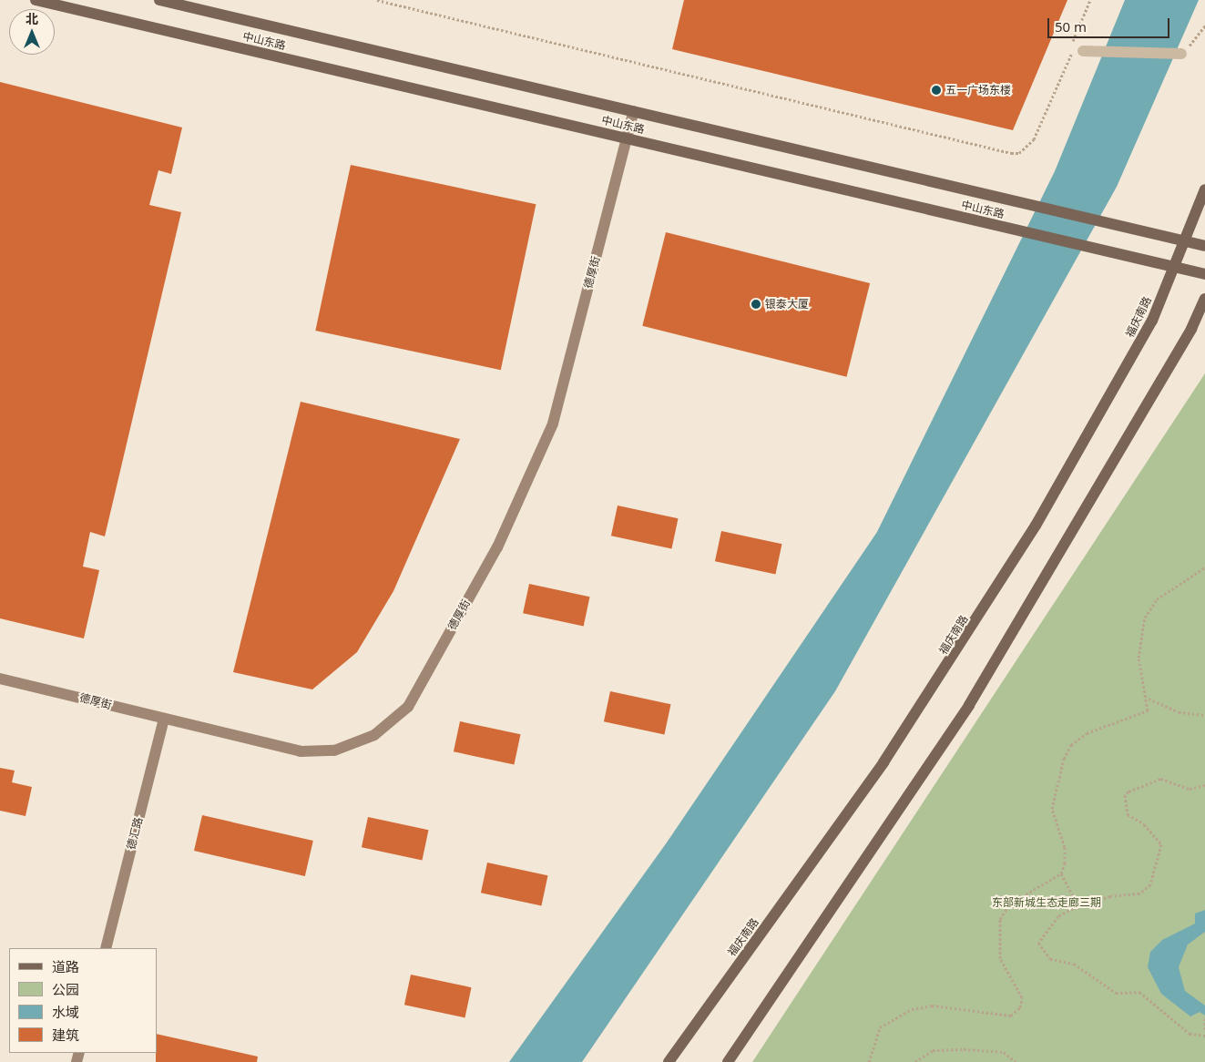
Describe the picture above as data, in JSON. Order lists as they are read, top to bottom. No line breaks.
{"streets":{"main road":["中山东路","福庆南路"],"street":["德厚街","德汇路"]},"crossings":[["中山东路","德厚街"],["中山东路","福庆南路"],["德厚街","德汇路"]],"parks":["东部新城生态走廊三期"],"places":["五一广场东楼","银泰大厦"],"legend":["道路","公园","水域","建筑"],"scale_bar":"50 m","north":"top"}
